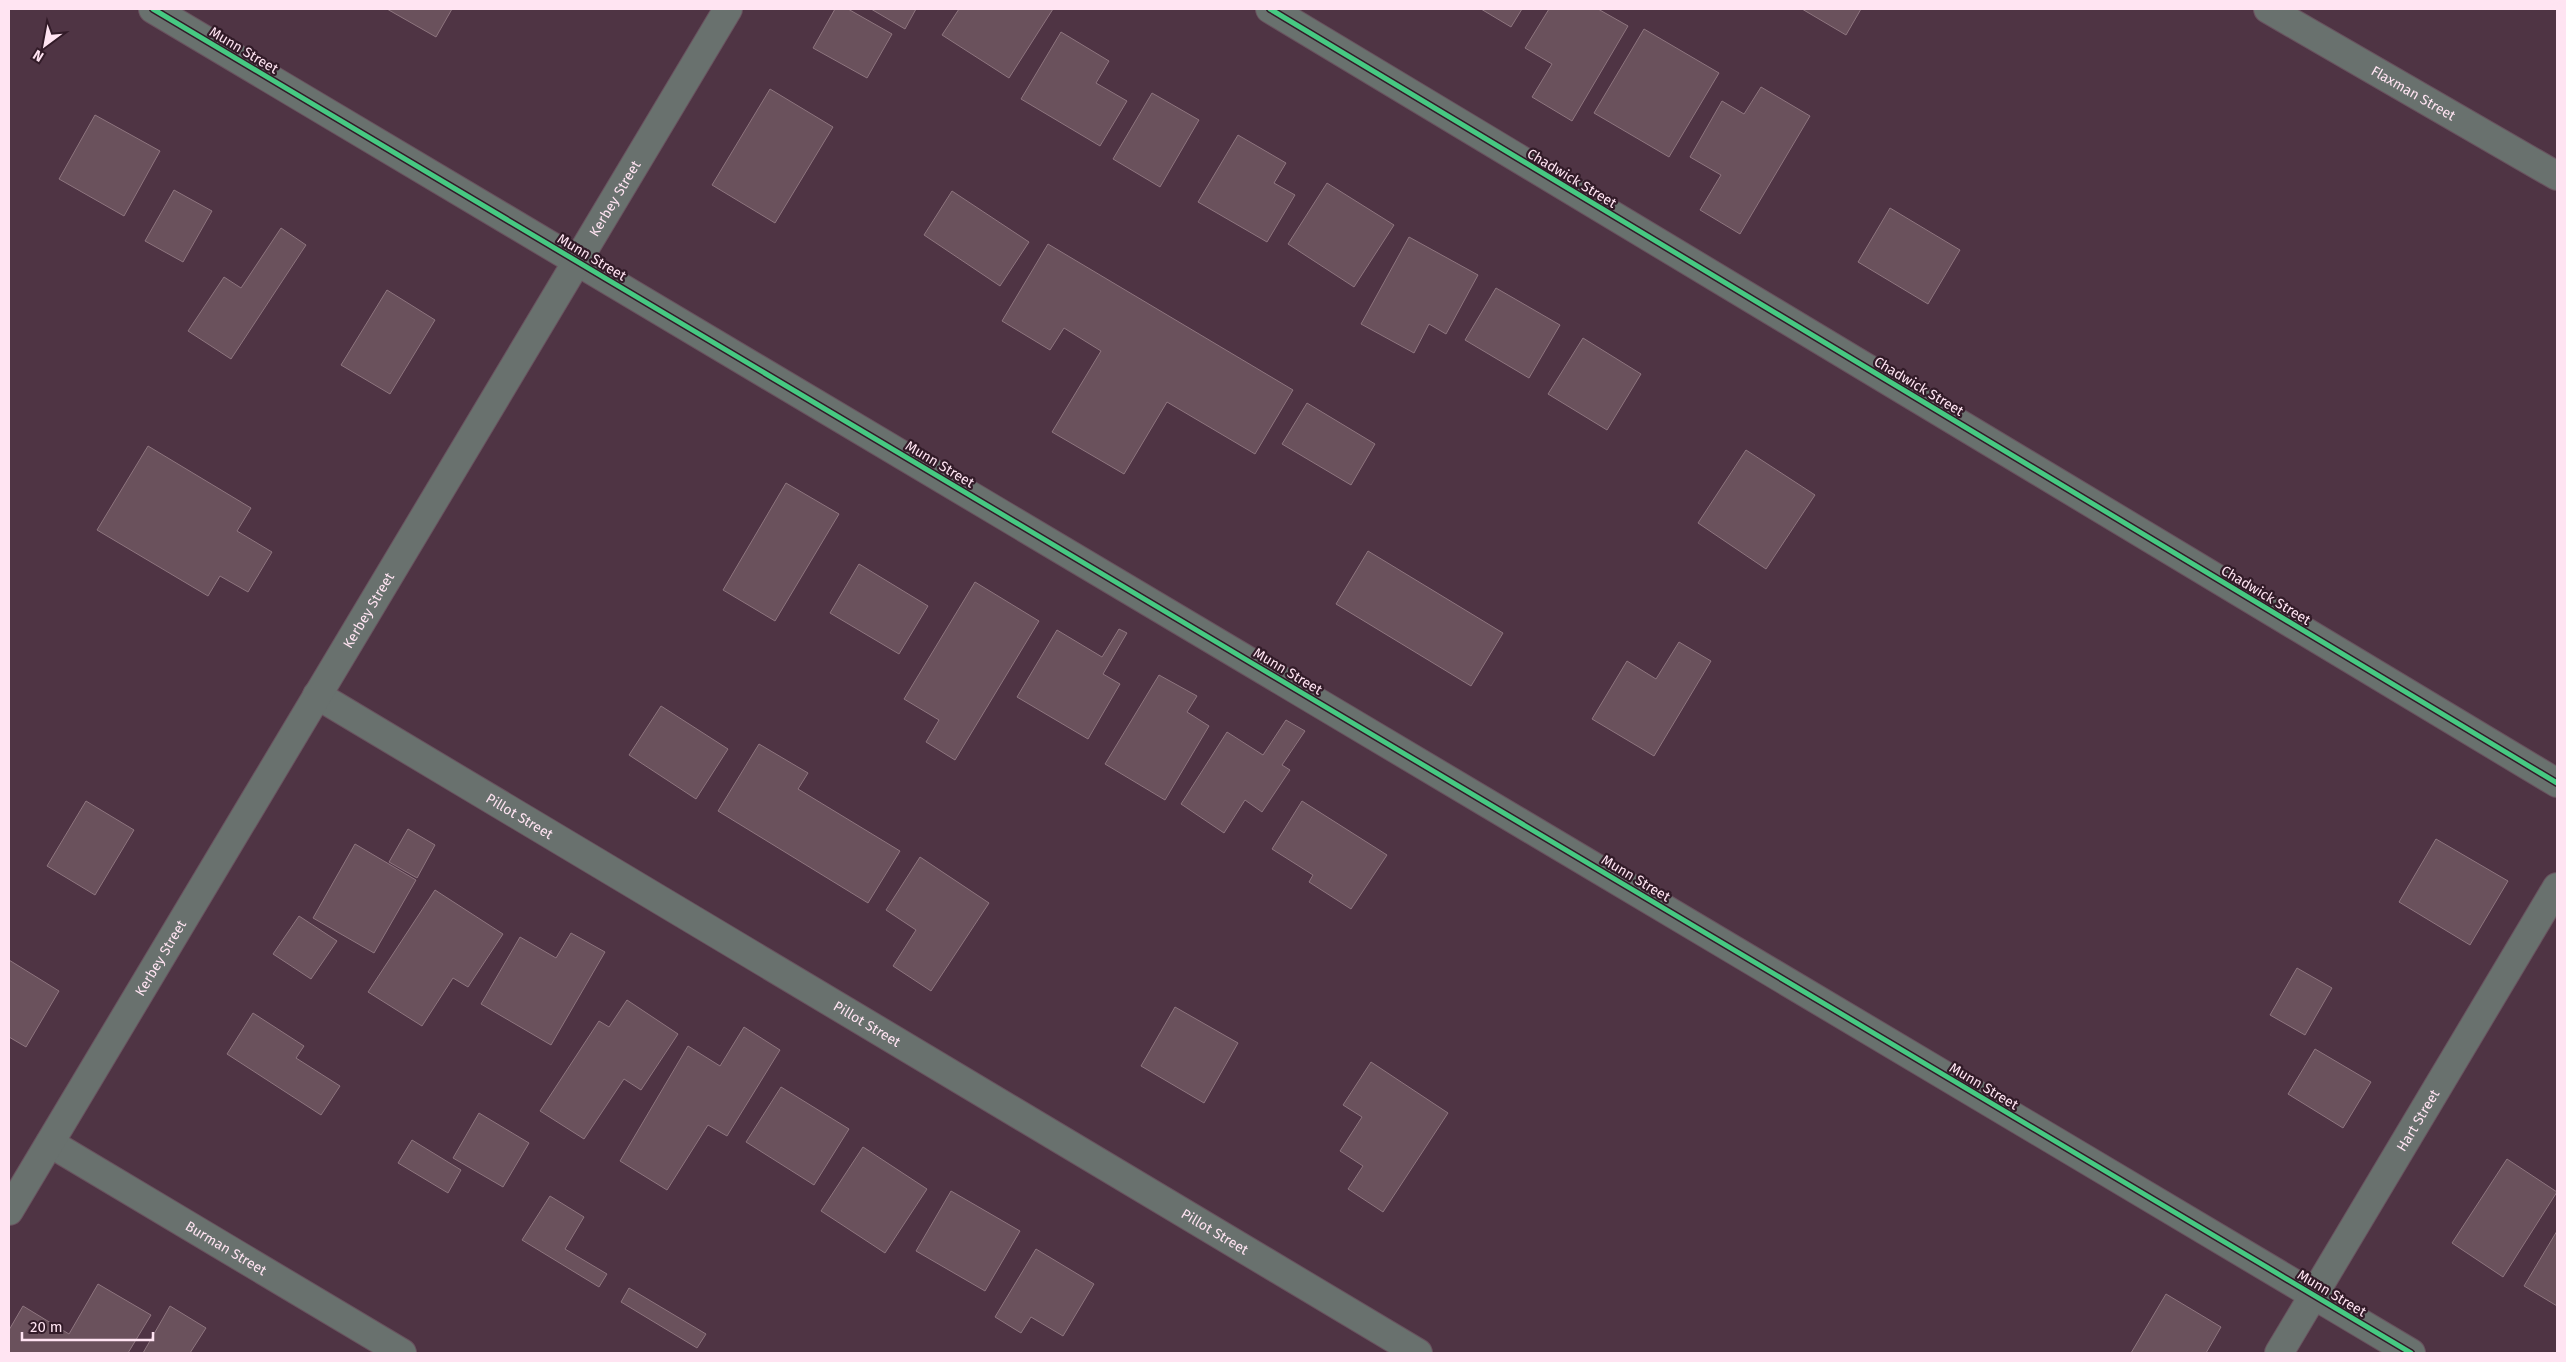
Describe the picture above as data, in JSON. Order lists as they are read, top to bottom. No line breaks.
{"streets":{"street":["Munn Street","Flaxman Street","Chadwick Street","Kerbey Street","Pillot Street","Hart Street","Burman Street"]},"crossings":[["Munn Street","Kerbey Street"],["Munn Street","Hart Street"],["Kerbey Street","Pillot Street"],["Kerbey Street","Burman Street"]],"scale_bar":"20 m","north":"bottom left"}
